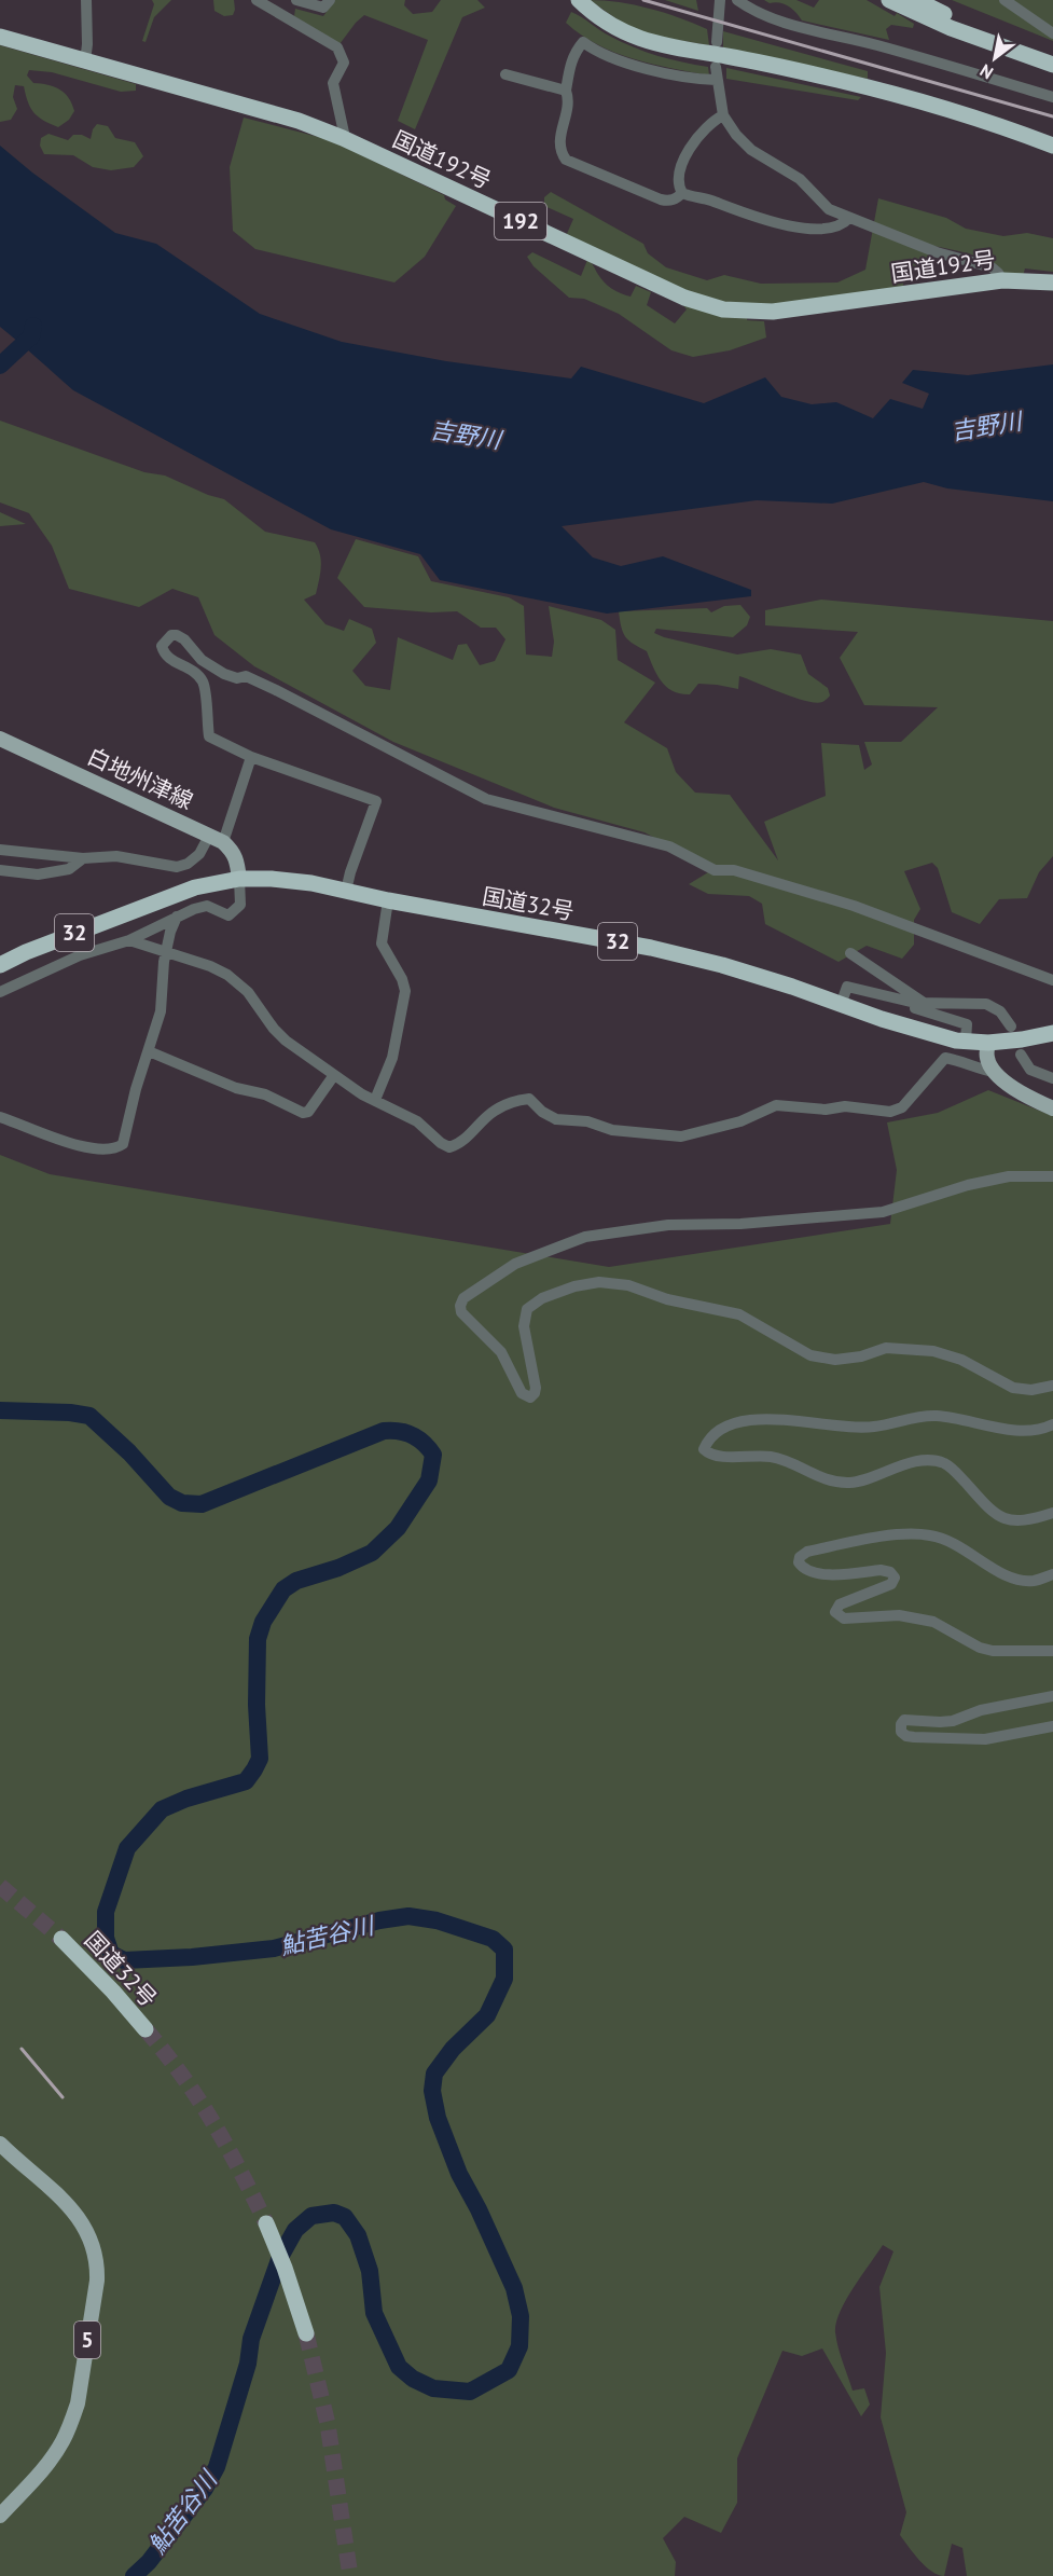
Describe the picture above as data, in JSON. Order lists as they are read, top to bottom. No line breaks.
{"streets":{"highway":["国道192号","192","国道32号","32"],"main road":["白地州津線","5"]},"water":["吉野川","鮎苦谷川"],"north":"bottom left"}
